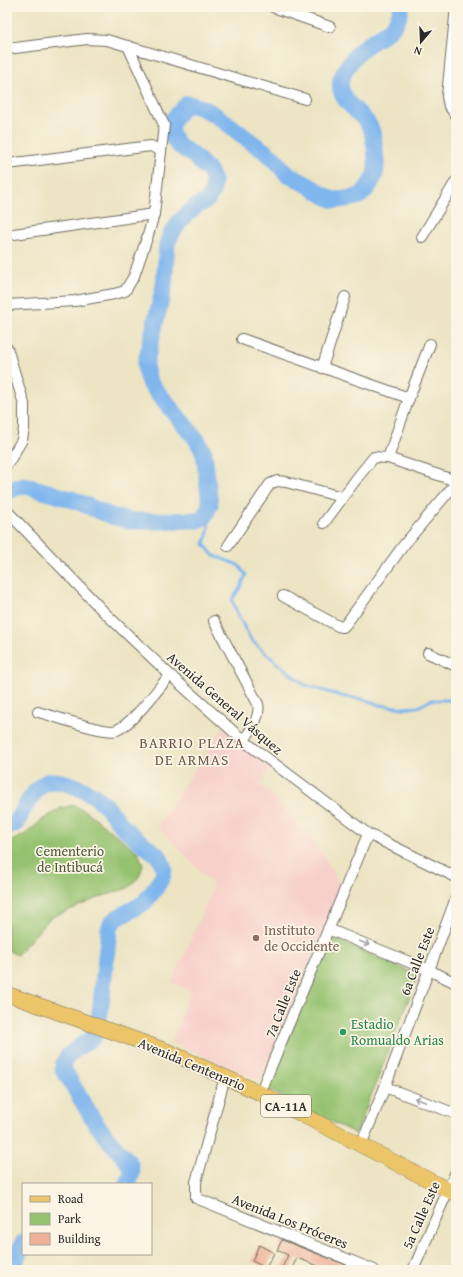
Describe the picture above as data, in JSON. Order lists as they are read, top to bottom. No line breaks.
{"streets":{"main road":["Avenida Centenario","CA-11A"],"street":["Avenida General Vásquez","6a Calle Este","7a Calle Este","5a Calle Este","Avenida Los Próceres"]},"crossings":[["Avenida General Vásquez","7a Calle Este"],["6a Calle Este","Avenida Centenario"],["7a Calle Este","Avenida Centenario"],["Avenida Centenario","5a Calle Este"],["Avenida Centenario","Avenida Los Próceres"]],"districts":["BARRIO PLAZA DE ARMAS"],"parks":["Cementerio de Intibucá"],"places":["Instituto de Occidente","Estadio Romualdo Arias"],"legend":["Road","Park","Building"],"north":"bottom"}
